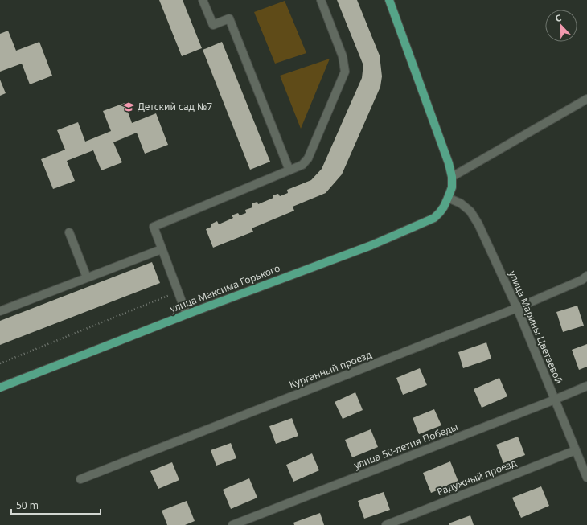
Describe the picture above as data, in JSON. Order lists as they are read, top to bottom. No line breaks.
{"streets":{"main road":["улица Максима Горького"],"street":["улица Марины Цветаевой","Курганный проезд","улица 50-летия Победы","Радужный проезд"]},"crossings":[["улица Максима Горького","улица Марины Цветаевой"],["улица Марины Цветаевой","Курганный проезд"],["улица Марины Цветаевой","улица 50-летия Победы"],["улица Марины Цветаевой","Радужный проезд"]],"places":{"school or university":["Детский сад №7"]},"scale_bar":"50 m","north":"top"}
